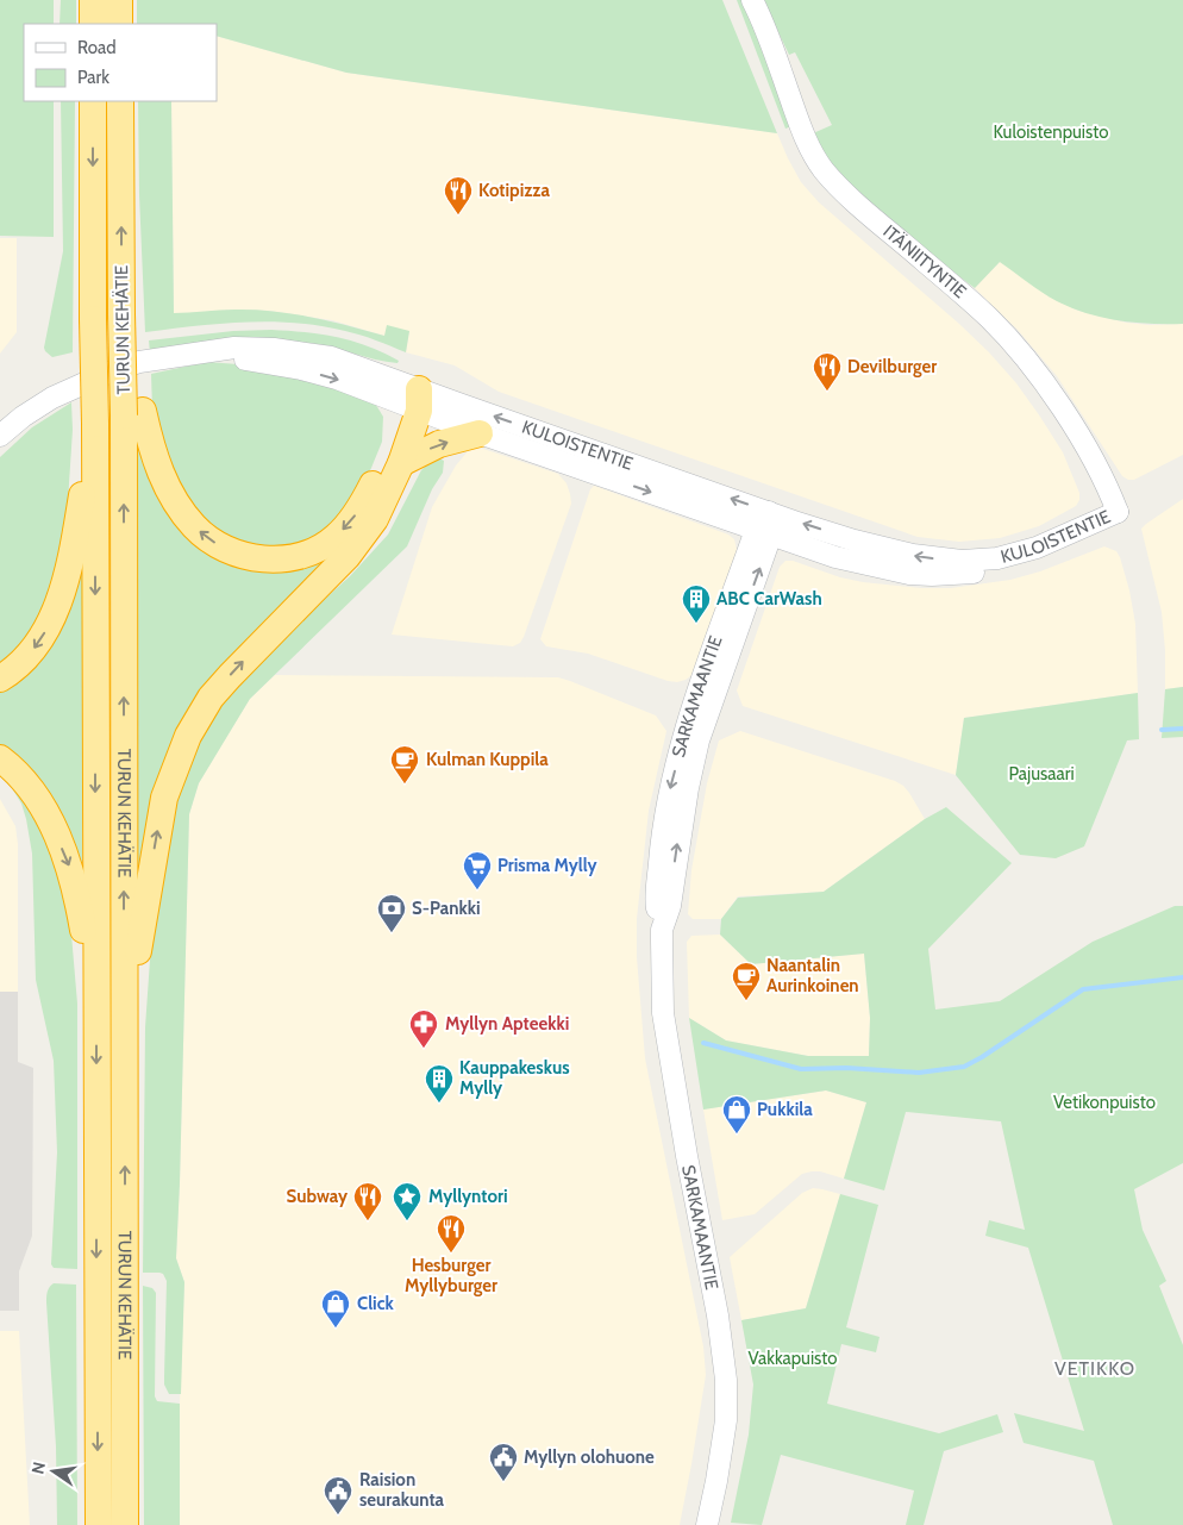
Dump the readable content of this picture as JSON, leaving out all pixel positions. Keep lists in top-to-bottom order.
{
  "streets": {
    "highway": ["TURUN KEHÄTIE"],
    "street": ["ITÄNIITYNTIE", "KULOISTENTIE", "SARKAMAANTIE"]
  },
  "crossings": [
    ["ITÄNIITYNTIE", "KULOISTENTIE"],
    ["KULOISTENTIE", "SARKAMAANTIE"]
  ],
  "districts": ["VETIKKO"],
  "parks": [
    "Kuloistenpuisto",
    "Pajusaari",
    "Vetikonpuisto",
    "Vakkapuisto"
  ],
  "places": {
    "restaurant": [
      "Kotipizza",
      "Devilburger",
      "Subway",
      "Hesburger Myllyburger"
    ],
    "building": ["ABC CarWash", "Kauppakeskus Mylly"],
    "cafe": ["Kulman Kuppila", "Naantalin Aurinkoinen"],
    "supermarket": ["Prisma Mylly"],
    "bank": ["S-Pankki"],
    "pharmacy": ["Myllyn Apteekki"],
    "shop": ["Pukkila", "Click"],
    "place": ["Myllyntori"],
    "public building": ["Myllyn olohuone", "Raision seurakunta"]
  },
  "legend": ["Road", "Park"],
  "north": "left"
}
